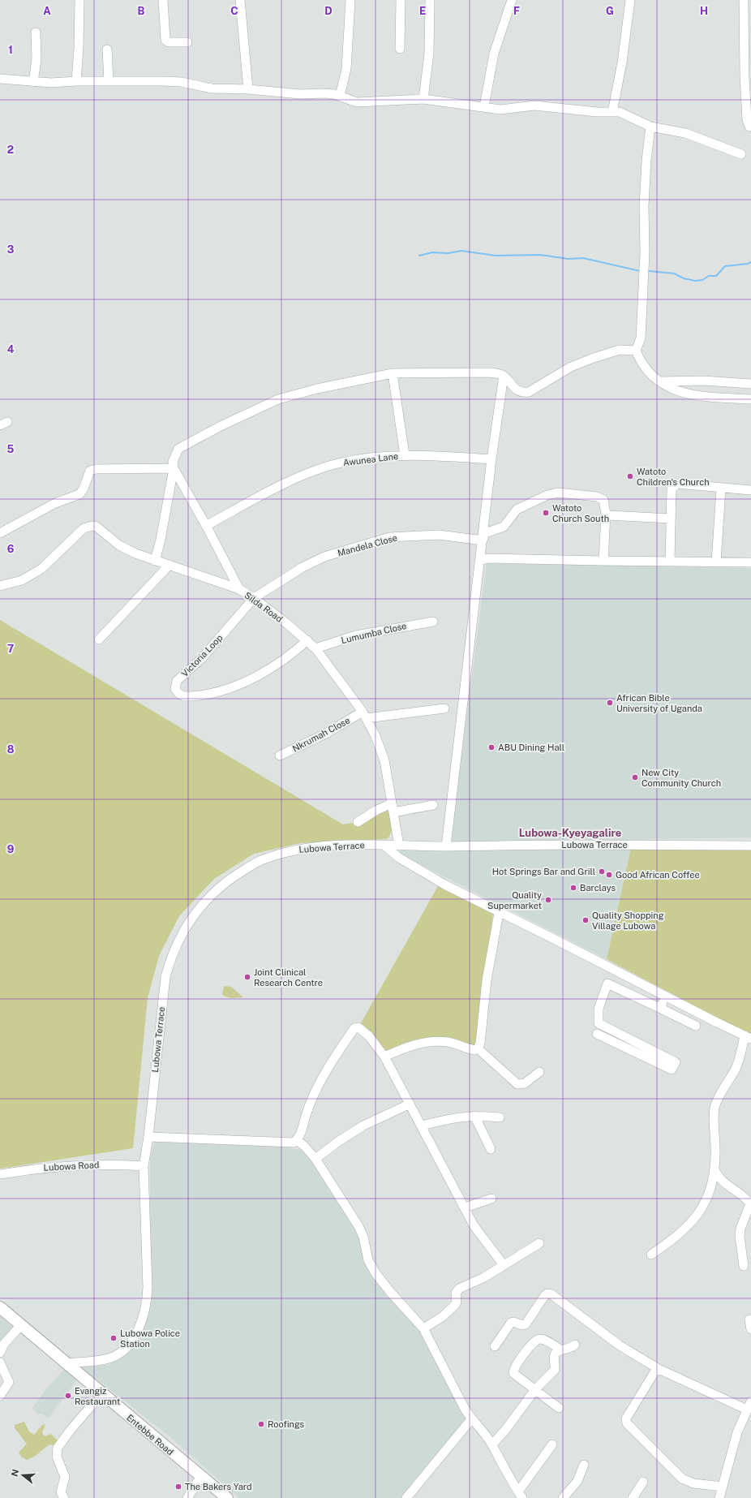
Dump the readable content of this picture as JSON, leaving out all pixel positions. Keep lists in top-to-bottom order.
{
  "streets": {
    "main road": ["Entebbe Road"],
    "street": [
      "Awunea Lane",
      "Mandela Close",
      "Silda Road",
      "Lumumba Close",
      "Victoria Loop",
      "Nkrumah Close",
      "Lubowa Terrace",
      "Lubowa Road"
    ]
  },
  "crossings": [
    ["Mandela Close", "Silda Road"],
    ["Mandela Close", "Victoria Loop"],
    ["Silda Road", "Lumumba Close"],
    ["Silda Road", "Victoria Loop"],
    ["Silda Road", "Nkrumah Close"],
    ["Silda Road", "Lubowa Terrace"],
    ["Lubowa Terrace", "Lubowa Road"],
    ["Lubowa Terrace", "Entebbe Road"]
  ],
  "districts": ["Lubowa-Kyeyagalire"],
  "places": [
    "Watoto Children's Church",
    "Watoto Church South",
    "African Bible University of Uganda",
    "ABU Dining Hall",
    "New City Community Church",
    "Hot Springs Bar and Grill",
    "Good African Coffee",
    "Barclays",
    "Quality Supermarket",
    "Quality Shopping Village Lubowa",
    "Joint Clinical Research Centre",
    "Lubowa Police Station",
    "Evangiz Restaurant",
    "Roofings",
    "The Bakers Yard"
  ],
  "north": "left",
  "grid": {
    "columns": [
      "A",
      "B",
      "C",
      "D",
      "E",
      "F",
      "G",
      "H"
    ],
    "rows": [
      "1",
      "2",
      "3",
      "4",
      "5",
      "6",
      "7",
      "8",
      "9"
    ]
  }
}
